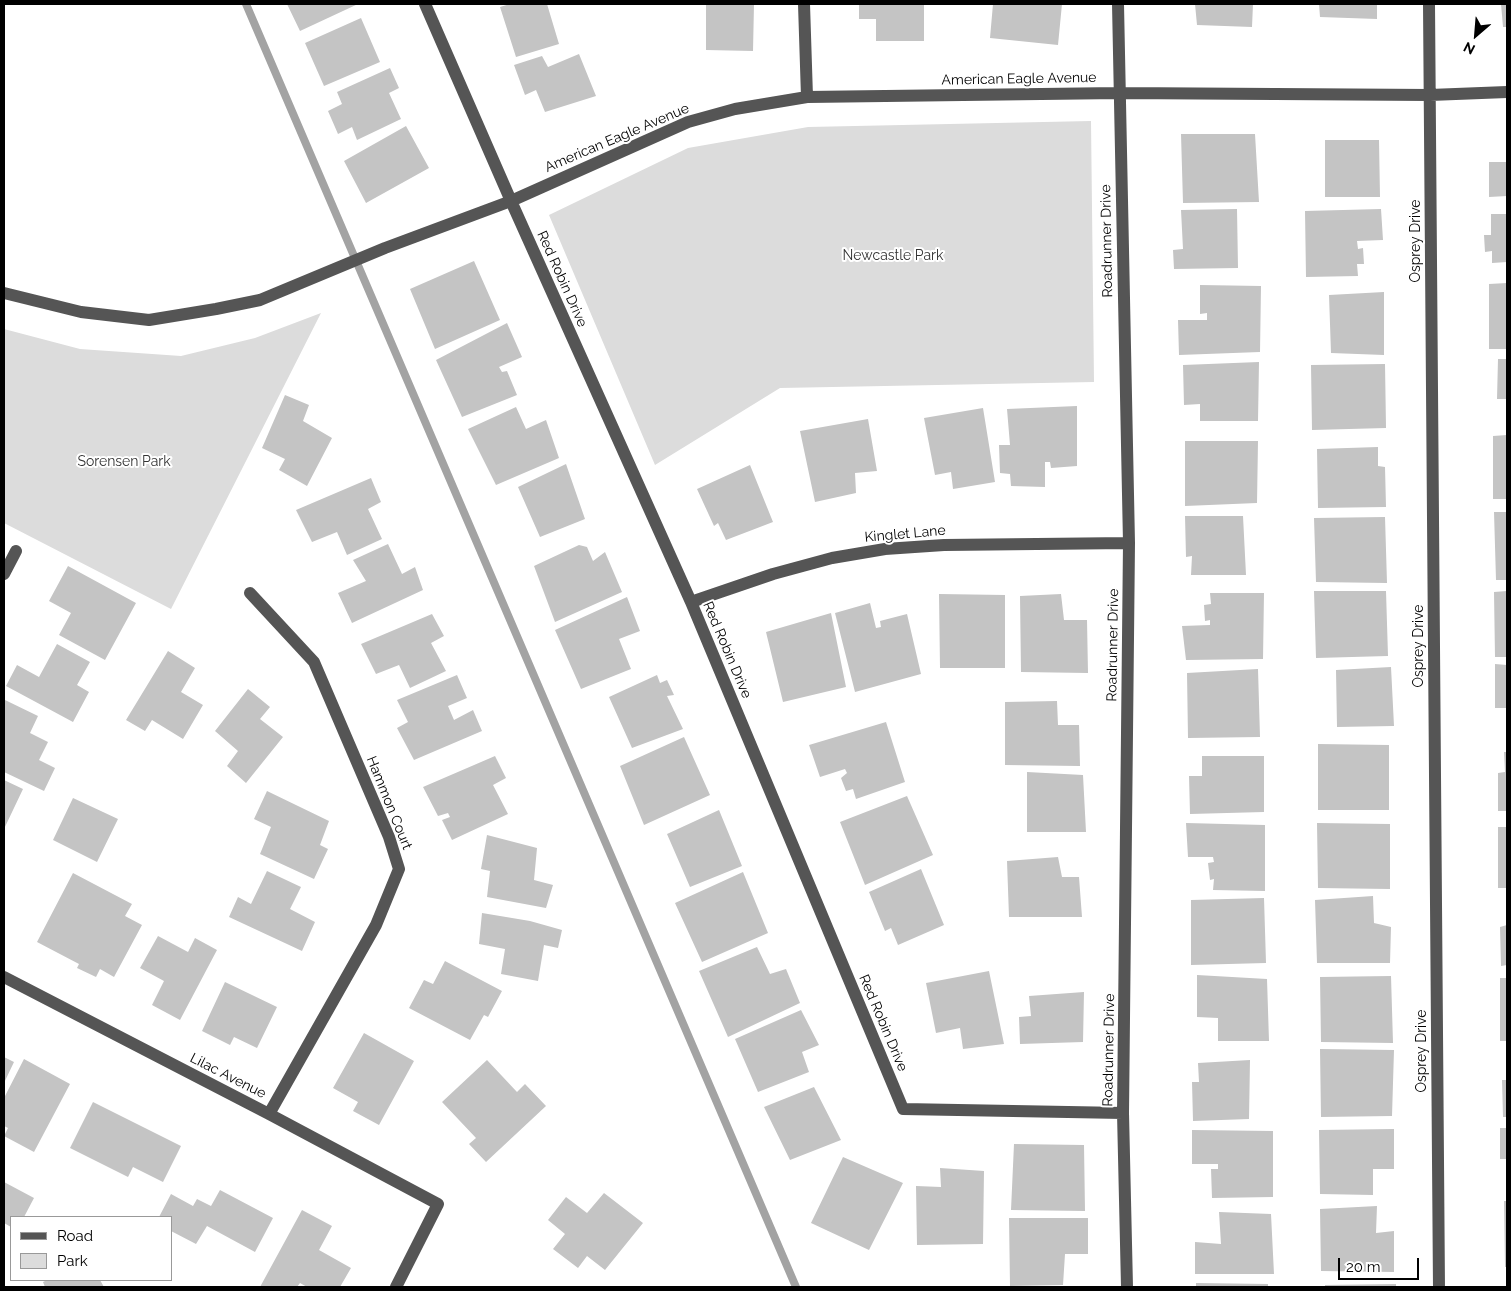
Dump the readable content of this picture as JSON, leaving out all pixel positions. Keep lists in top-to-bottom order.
{
  "streets": {
    "street": [
      "American Eagle Avenue",
      "Roadrunner Drive",
      "Osprey Drive",
      "Red Robin Drive",
      "Kinglet Lane",
      "Hammon Court",
      "Lilac Avenue"
    ]
  },
  "crossings": [
    ["American Eagle Avenue", "Roadrunner Drive"],
    ["American Eagle Avenue", "Osprey Drive"],
    ["American Eagle Avenue", "Red Robin Drive"],
    ["Roadrunner Drive", "Red Robin Drive"],
    ["Roadrunner Drive", "Kinglet Lane"],
    ["Red Robin Drive", "Kinglet Lane"],
    ["Hammon Court", "Lilac Avenue"]
  ],
  "parks": ["Newcastle Park", "Sorensen Park"],
  "legend": ["Road", "Park"],
  "scale_bar": "20 m",
  "north": "bottom left"
}
